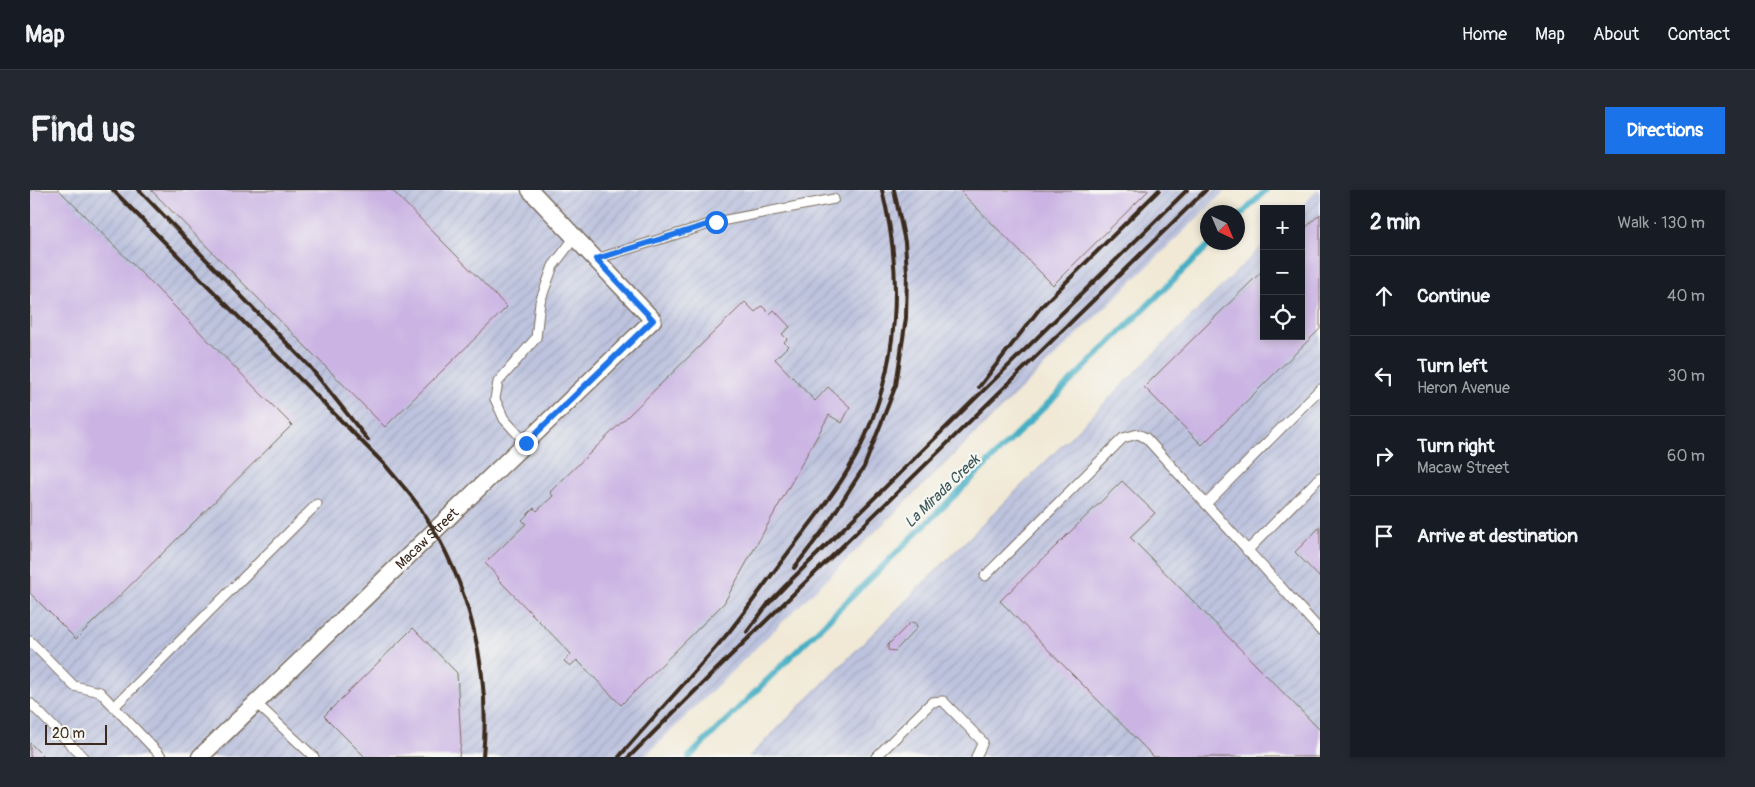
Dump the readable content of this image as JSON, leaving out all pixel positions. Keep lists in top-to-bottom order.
{
  "streets": {
    "street": ["Macaw Street"]
  },
  "water": ["La Mirada Creek"],
  "scale_bar": "20 m",
  "north": "bottom right",
  "page": {
    "header": "Map",
    "nav": [
      "Home",
      "Map",
      "About",
      "Contact"
    ],
    "buttons": "Directions",
    "title": "Find us",
    "heading": ["2 min", "Walk · 130 m"],
    "map_buttons": ["+", "−"],
    "list": [
      ["Continue", "40 m"],
      ["Turn left", "Heron Avenue", "30 m"],
      ["Turn right", "Macaw Street", "60 m"],
      "Arrive at destination"
    ],
    "scale": "20 m"
  }
}
